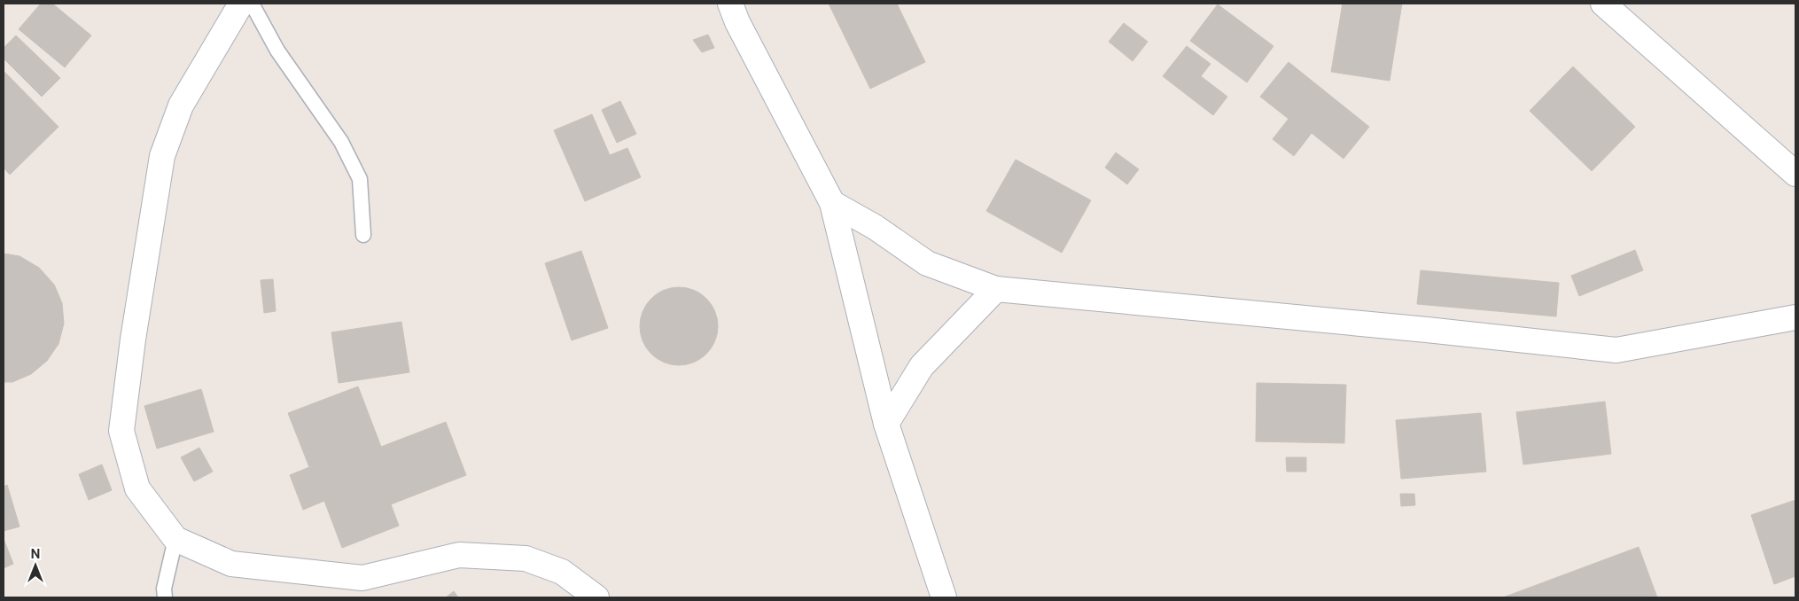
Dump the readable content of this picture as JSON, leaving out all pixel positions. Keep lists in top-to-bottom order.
{
  "north": "top"
}
